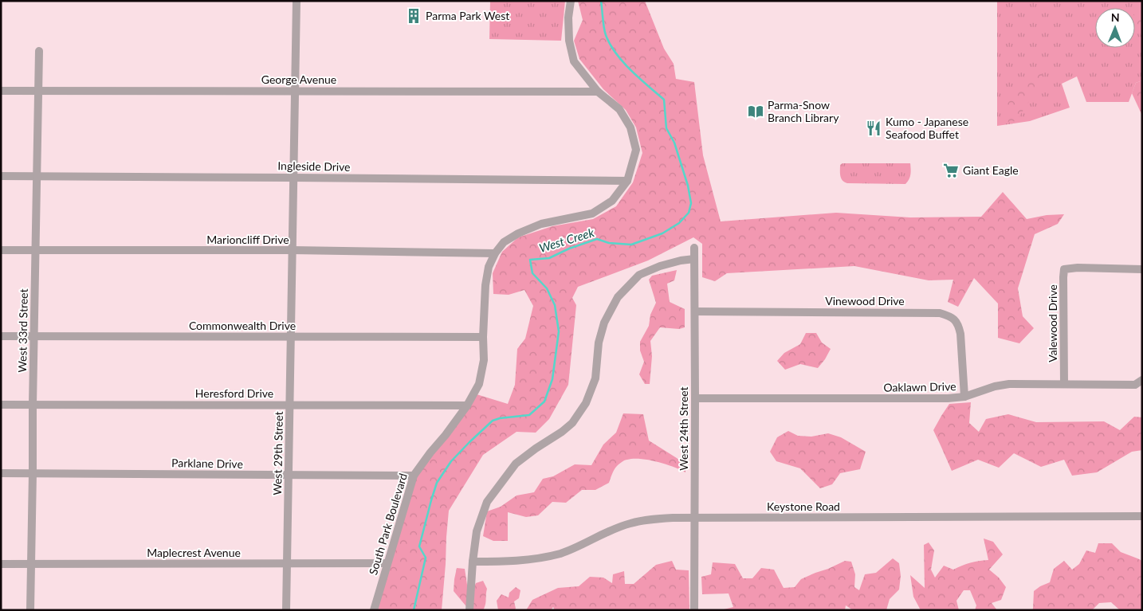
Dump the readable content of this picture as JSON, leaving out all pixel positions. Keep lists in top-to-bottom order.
{
  "streets": {
    "street": [
      "George Avenue",
      "Ingleside Drive",
      "Marioncliff Drive",
      "Vinewood Drive",
      "Valewood Drive",
      "Commonwealth Drive",
      "West 33rd Street",
      "Oaklawn Drive",
      "Heresford Drive",
      "West 24th Street",
      "West 29th Street",
      "Parklane Drive",
      "Keystone Road",
      "South Park Boulevard",
      "Maplecrest Avenue"
    ]
  },
  "crossings": [
    ["George Avenue", "West 33rd Street"],
    ["George Avenue", "West 29th Street"],
    ["George Avenue", "South Park Boulevard"],
    ["Ingleside Drive", "West 33rd Street"],
    ["Ingleside Drive", "West 29th Street"],
    ["Ingleside Drive", "South Park Boulevard"],
    ["Marioncliff Drive", "West 33rd Street"],
    ["Marioncliff Drive", "West 29th Street"],
    ["Marioncliff Drive", "South Park Boulevard"],
    ["Vinewood Drive", "Oaklawn Drive"],
    ["Vinewood Drive", "West 24th Street"],
    ["Valewood Drive", "Oaklawn Drive"],
    ["Commonwealth Drive", "West 33rd Street"],
    ["Commonwealth Drive", "West 29th Street"],
    ["Commonwealth Drive", "South Park Boulevard"],
    ["West 33rd Street", "Heresford Drive"],
    ["West 33rd Street", "Parklane Drive"],
    ["West 33rd Street", "Maplecrest Avenue"],
    ["Oaklawn Drive", "West 24th Street"],
    ["Heresford Drive", "West 29th Street"],
    ["Heresford Drive", "South Park Boulevard"],
    ["West 24th Street", "Keystone Road"],
    ["West 29th Street", "Parklane Drive"],
    ["West 29th Street", "Maplecrest Avenue"],
    ["Parklane Drive", "South Park Boulevard"],
    ["South Park Boulevard", "Maplecrest Avenue"]
  ],
  "water": ["West Creek"],
  "places": {
    "building": ["Parma Park West"],
    "library": ["Parma-Snow Branch Library"],
    "restaurant": ["Kumo - Japanese Seafood Buffet"],
    "supermarket": ["Giant Eagle"]
  },
  "north": "top"
}
